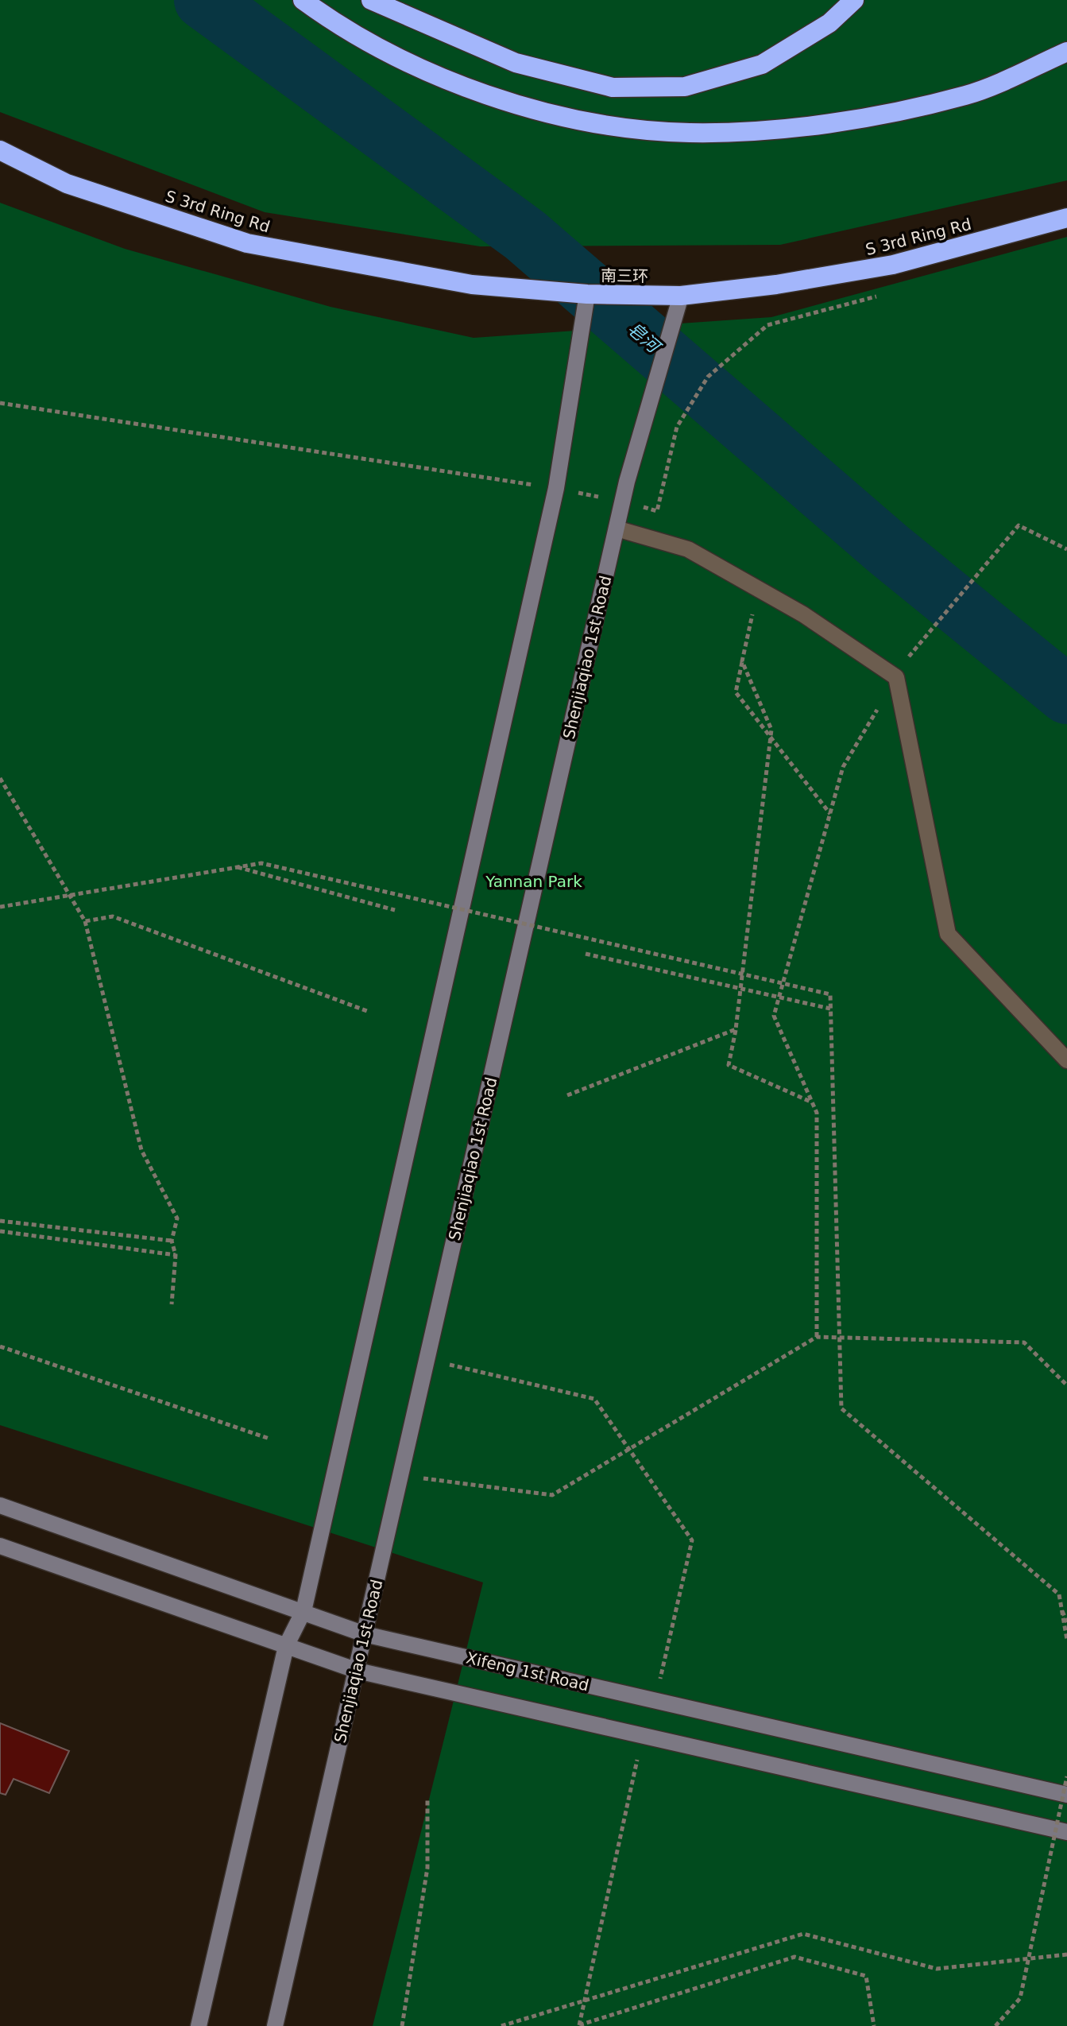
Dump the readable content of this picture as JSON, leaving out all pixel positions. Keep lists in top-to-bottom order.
{
  "streets": {
    "highway": ["S 3rd Ring Rd", "南三环"],
    "main road": ["Shenjiaqiao 1st Road", "Xifeng 1st Road"]
  },
  "crossings": [
    ["S 3rd Ring Rd", "南三环"],
    ["南三环", "Shenjiaqiao 1st Road"],
    ["Shenjiaqiao 1st Road", "Xifeng 1st Road"]
  ],
  "water": ["皂河"],
  "parks": ["Yannan Park"]
}
